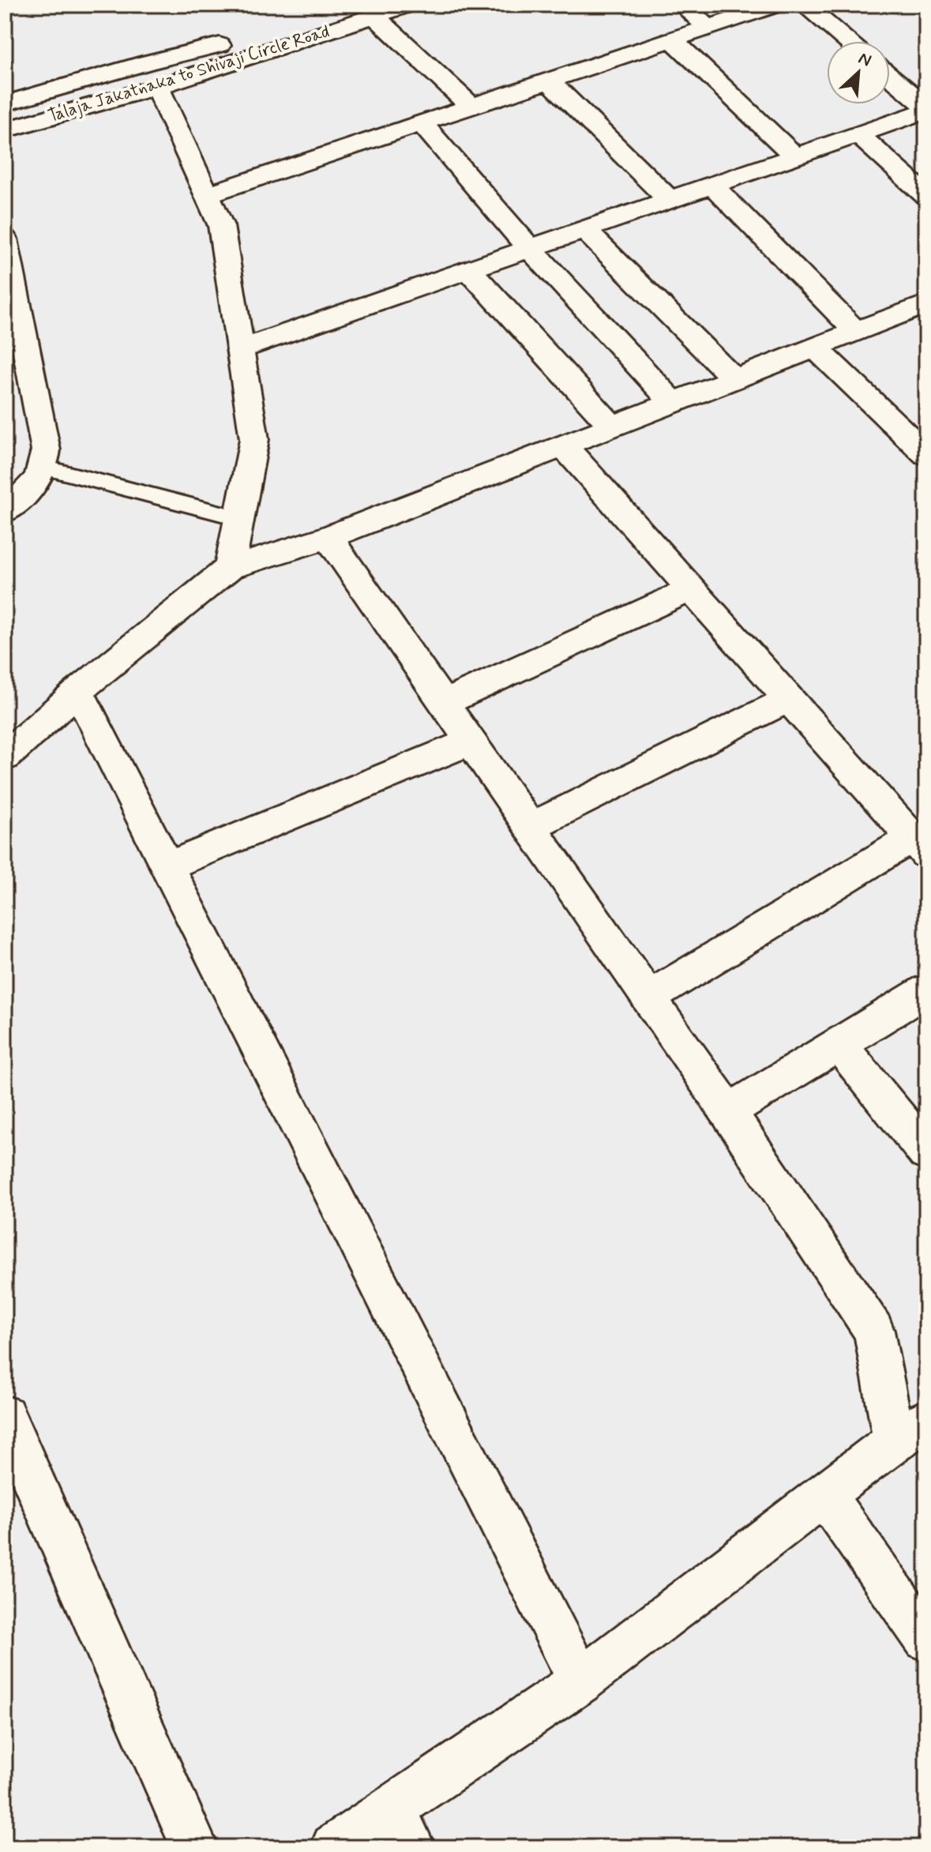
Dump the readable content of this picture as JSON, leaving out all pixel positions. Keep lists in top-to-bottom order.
{
  "streets": {
    "main road": ["Talaja Jakatnaka to Shivaji Circle Road"]
  },
  "north": "top right"
}
